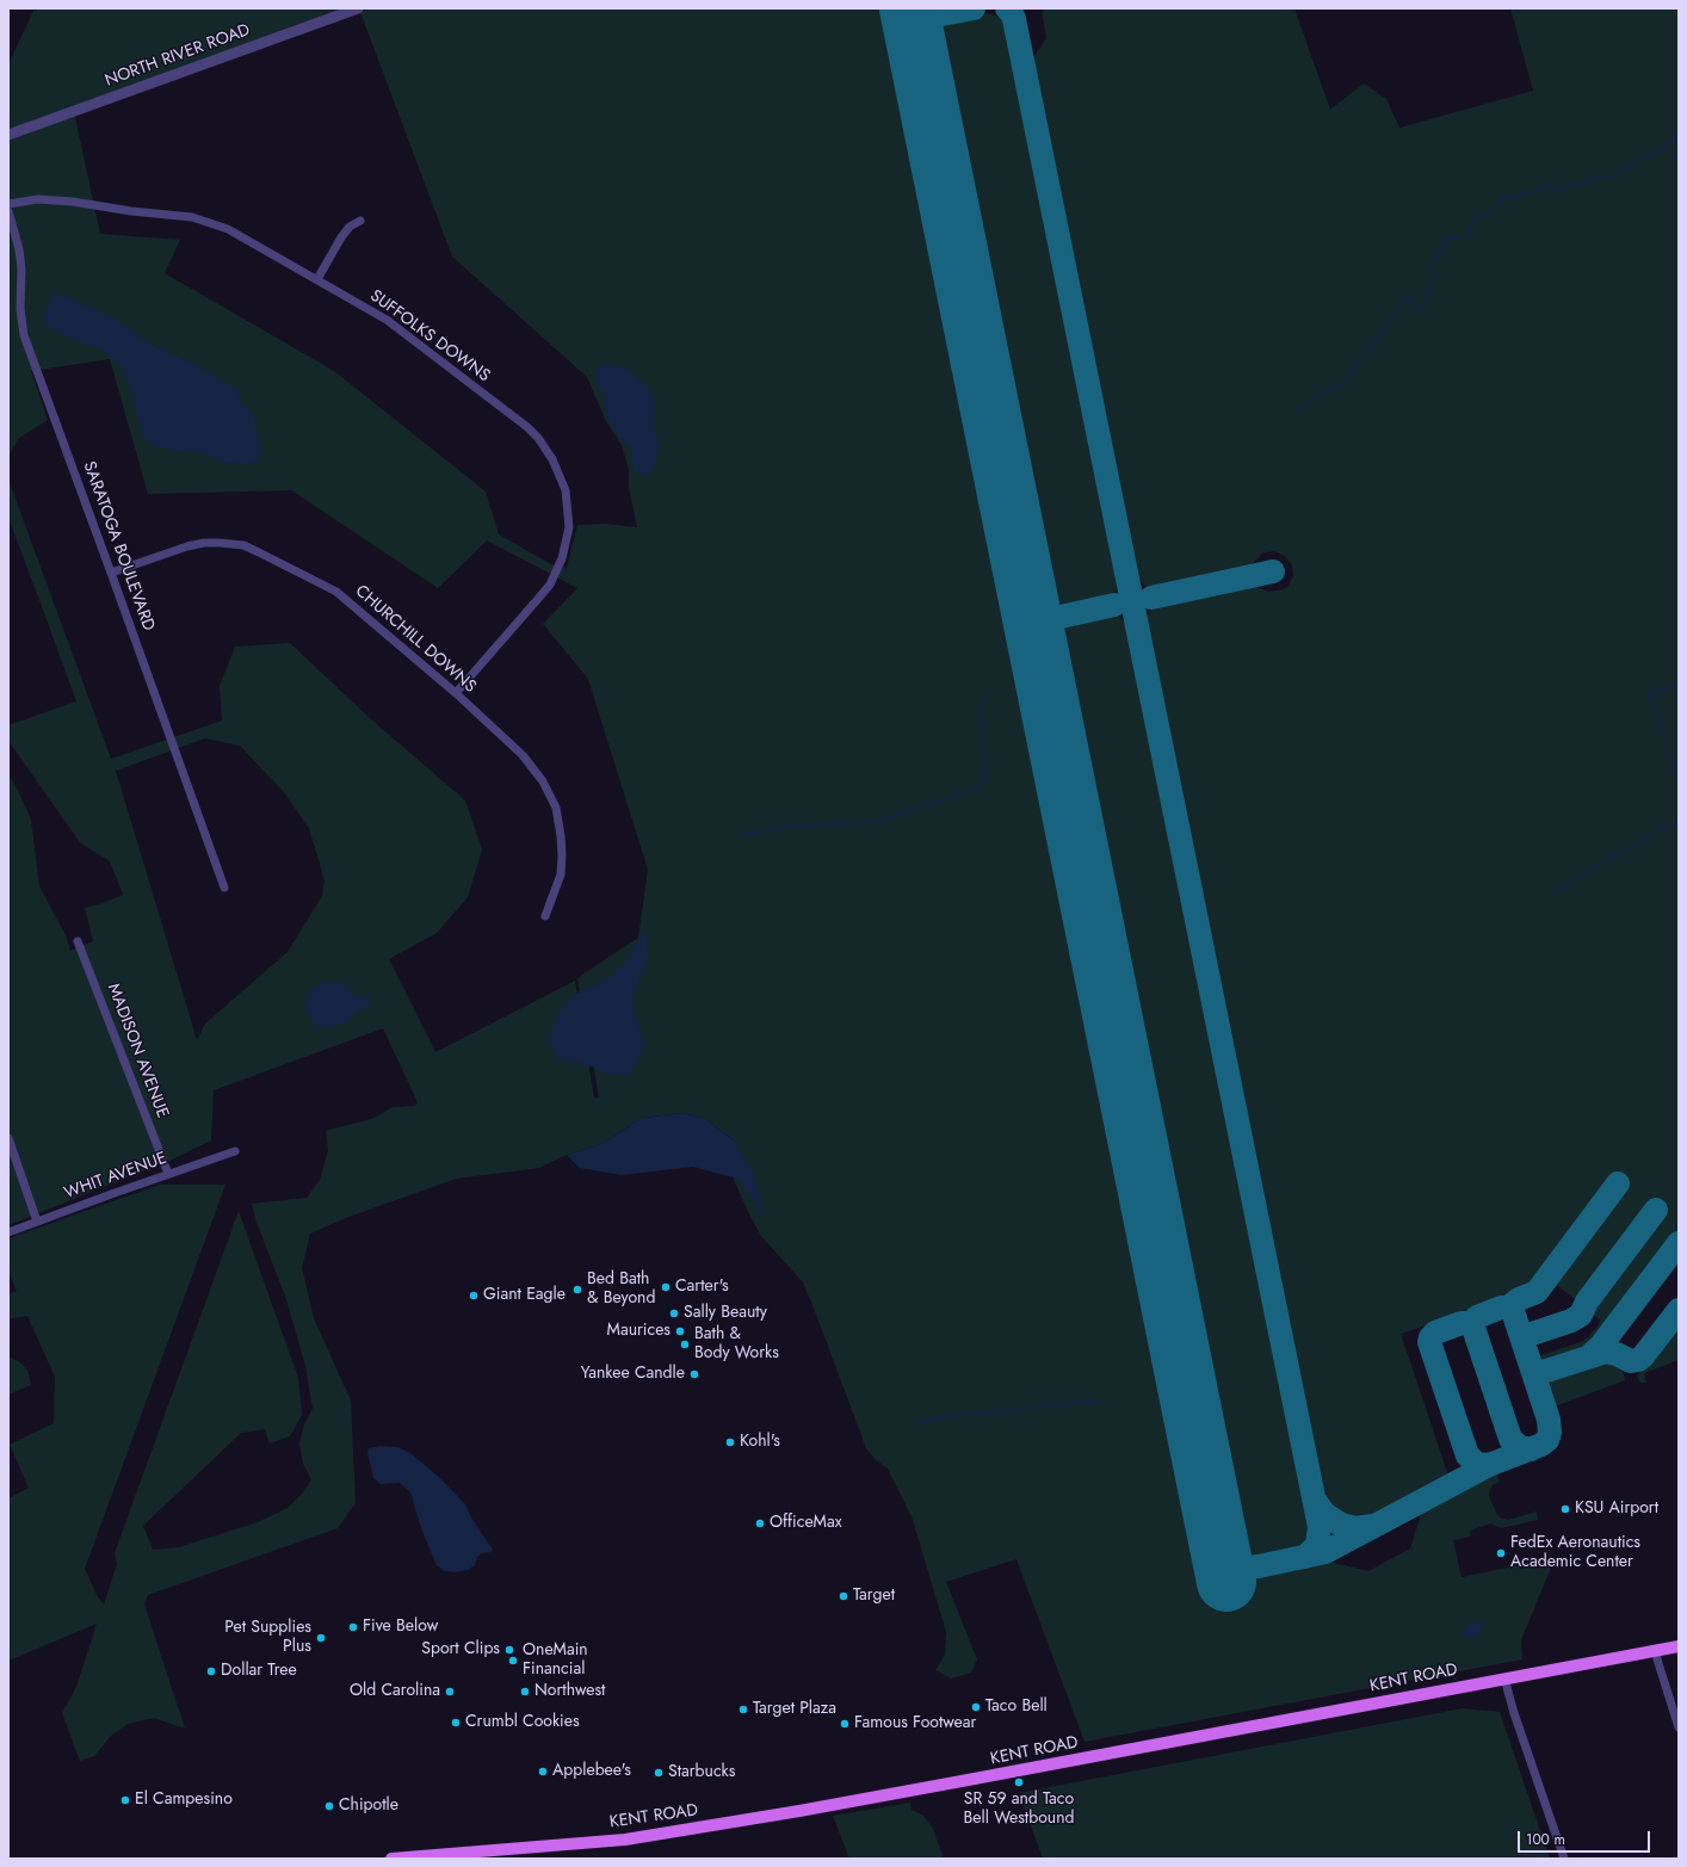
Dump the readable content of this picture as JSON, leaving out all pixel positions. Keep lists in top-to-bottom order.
{
  "streets": {
    "main road": ["KENT ROAD"],
    "street": [
      "NORTH RIVER ROAD",
      "SUFFOLKS DOWNS",
      "SARATOGA BOULEVARD",
      "CHURCHILL DOWNS",
      "MADISON AVENUE",
      "WHIT AVENUE"
    ]
  },
  "crossings": [
    ["SUFFOLKS DOWNS", "CHURCHILL DOWNS"],
    ["SARATOGA BOULEVARD", "CHURCHILL DOWNS"],
    ["MADISON AVENUE", "WHIT AVENUE"]
  ],
  "places": [
    "Carter's",
    "Bed Bath & Beyond",
    "Giant Eagle",
    "Sally Beauty",
    "Maurices",
    "Bath & Body Works",
    "Yankee Candle",
    "Kohl's",
    "KSU Airport",
    "OfficeMax",
    "FedEx Aeronautics Academic Center",
    "Target",
    "Five Below",
    "Pet Supplies Plus",
    "Sport Clips",
    "OneMain Financial",
    "Dollar Tree",
    "Old Carolina",
    "Northwest",
    "Taco Bell",
    "Target Plaza",
    "Crumbl Cookies",
    "Famous Footwear",
    "Applebee's",
    "Starbucks",
    "SR 59 and Taco Bell Westbound",
    "El Campesino",
    "Chipotle"
  ],
  "scale_bar": "100 m"
}
